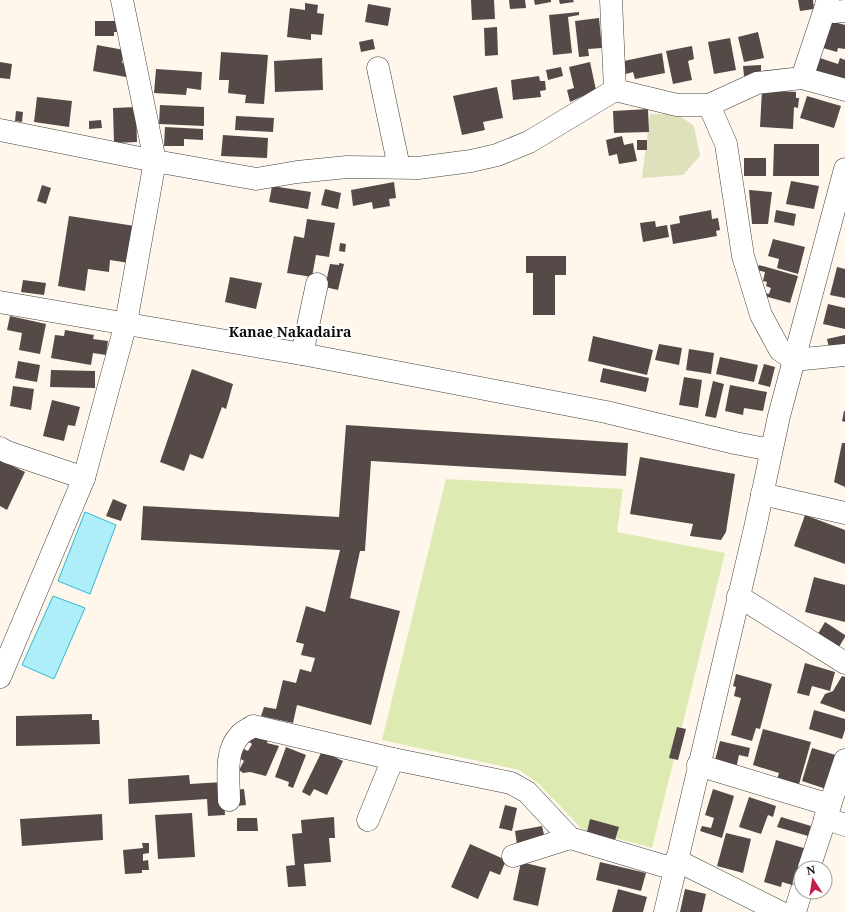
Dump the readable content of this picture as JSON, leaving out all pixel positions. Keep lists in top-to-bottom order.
{
  "districts": ["Kanae Nakadaira"],
  "north": "top"
}
